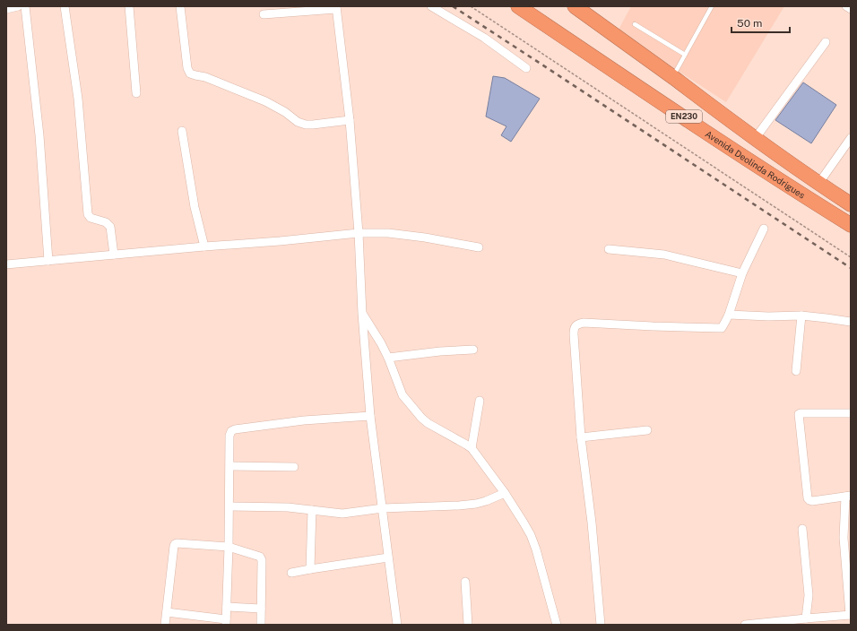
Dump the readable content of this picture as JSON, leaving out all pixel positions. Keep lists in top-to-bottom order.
{
  "streets": {
    "highway": ["EN230", "Avenida Deolinda Rodrigues"]
  },
  "scale_bar": "50 m"
}
